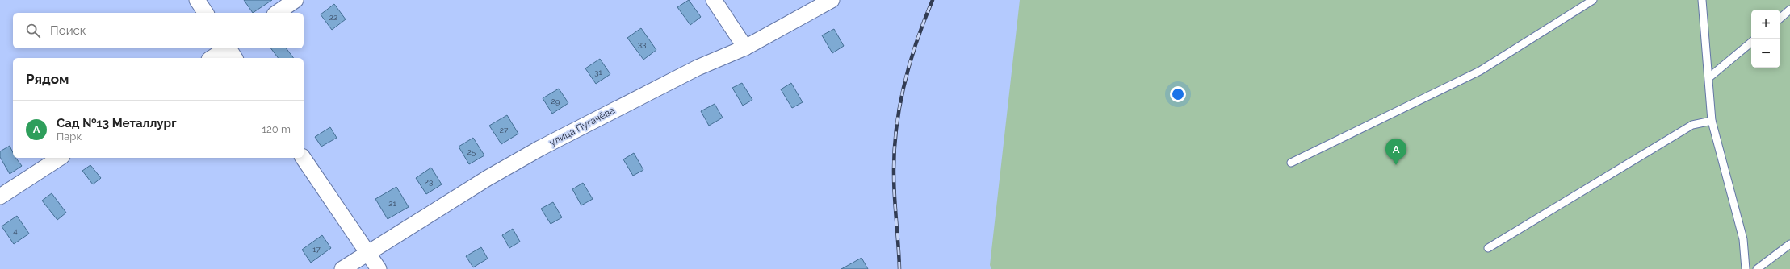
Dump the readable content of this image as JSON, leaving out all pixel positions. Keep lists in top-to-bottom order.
{
  "streets": {
    "street": ["улица Пугачёва"]
  },
  "house_numbers": [
    "22",
    "33",
    "31",
    "29",
    "27",
    "25",
    "23",
    "21",
    "4",
    "17"
  ],
  "page": {
    "map_buttons": ["+", "−"],
    "search": "Поиск",
    "heading": "Рядом",
    "list": [
      {
        "mark": "A",
        "name": "Сад №13 Металлург",
        "note": "Парк",
        "value": "120 m"
      }
    ],
    "pins": "A"
  }
}
